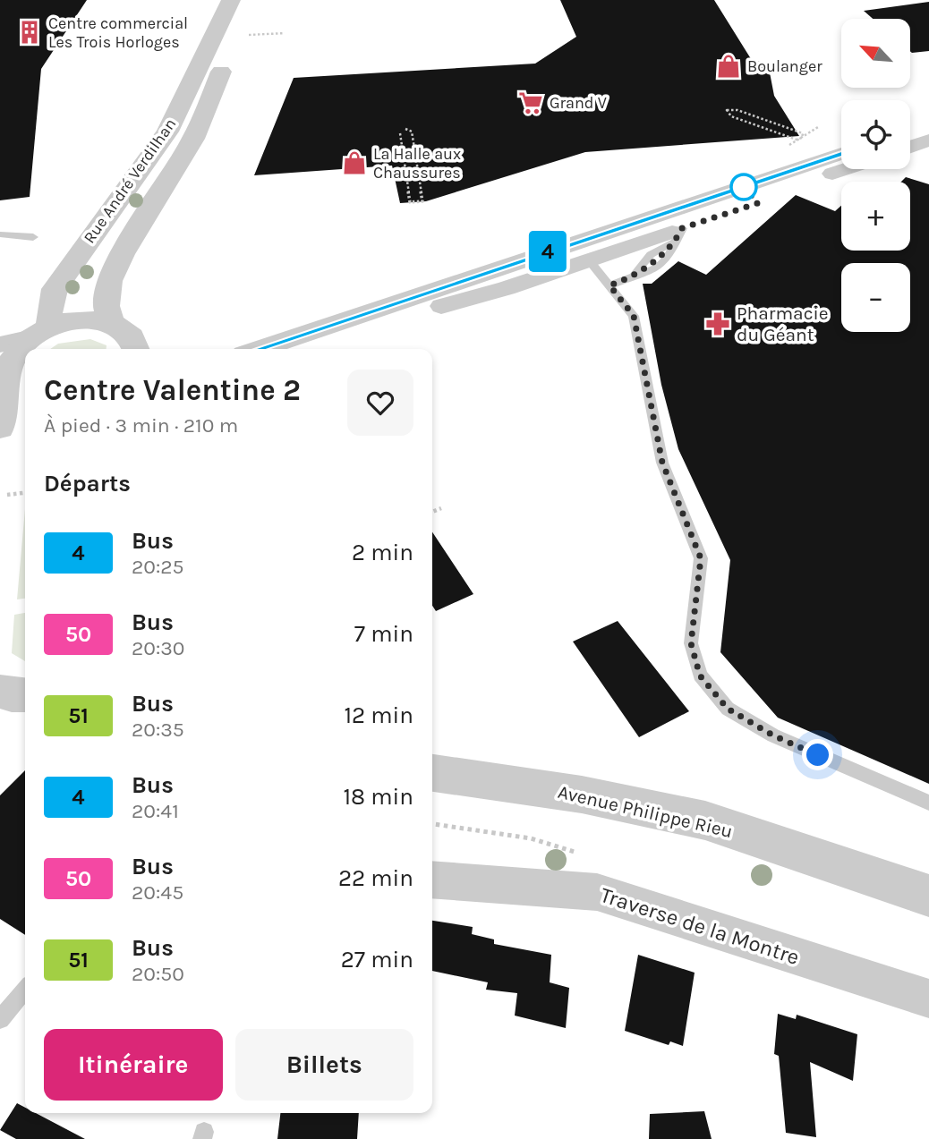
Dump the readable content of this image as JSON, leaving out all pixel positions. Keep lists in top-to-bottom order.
{
  "streets": {
    "street": ["Rue André Verdilhan", "Avenue Philippe Rieu", "Traverse de la Montre"]
  },
  "places": {
    "building": ["Centre commercial Les Trois Horloges"],
    "shop": ["Boulanger", "La Halle aux Chaussures"],
    "supermarket": ["Grand V"],
    "pharmacy": ["Pharmacie du Géant"]
  },
  "lines": ["bus line 4"],
  "north": "top left",
  "page": {
    "on_map": "4",
    "map_buttons": ["+", "−"],
    "heading": [
      ["Centre Valentine 2", "À pied · 3 min · 210 m"],
      "Départs"
    ],
    "list": [
      {
        "mark": "4",
        "name": "Bus",
        "note": "20:25",
        "value": "2 min"
      },
      {
        "mark": "50",
        "name": "Bus",
        "note": "20:30",
        "value": "7 min"
      },
      {
        "mark": "51",
        "name": "Bus",
        "note": "20:35",
        "value": "12 min"
      },
      {
        "mark": "4",
        "name": "Bus",
        "note": "20:41",
        "value": "18 min"
      },
      {
        "mark": "50",
        "name": "Bus",
        "note": "20:45",
        "value": "22 min"
      },
      {
        "mark": "51",
        "name": "Bus",
        "note": "20:50",
        "value": "27 min"
      }
    ],
    "buttons": ["Itinéraire", "Billets"]
  }
}
